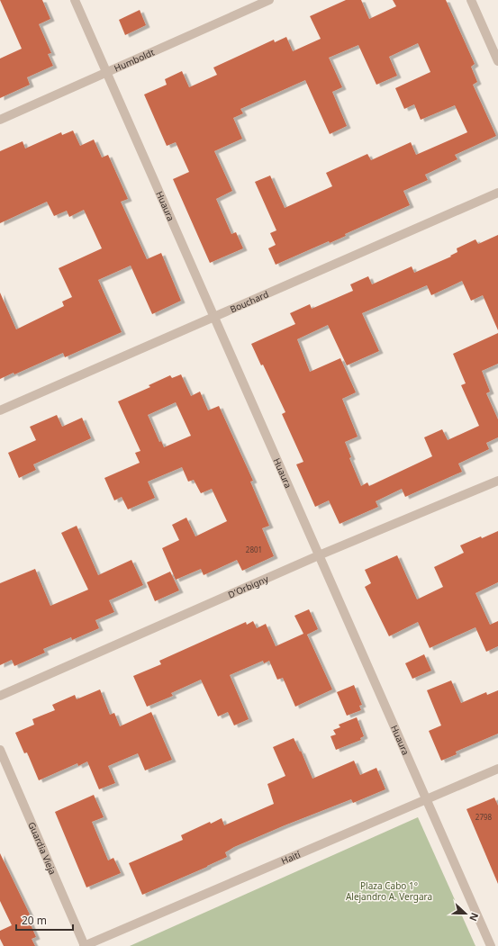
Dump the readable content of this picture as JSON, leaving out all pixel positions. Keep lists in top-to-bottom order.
{
  "streets": {
    "street": [
      "Humboldt",
      "Huaura",
      "Bouchard",
      "D'Orbigny",
      "Guardia Vieja",
      "Haití"
    ]
  },
  "crossings": [
    ["Humboldt", "Huaura"],
    ["Huaura", "Bouchard"],
    ["Huaura", "D'Orbigny"],
    ["Huaura", "Haití"],
    ["Guardia Vieja", "Haití"]
  ],
  "parks": ["Plaza Cabo 1° Alejandro A. Vergara"],
  "house_numbers": ["2801", "2798"],
  "scale_bar": "20 m",
  "north": "right"
}
